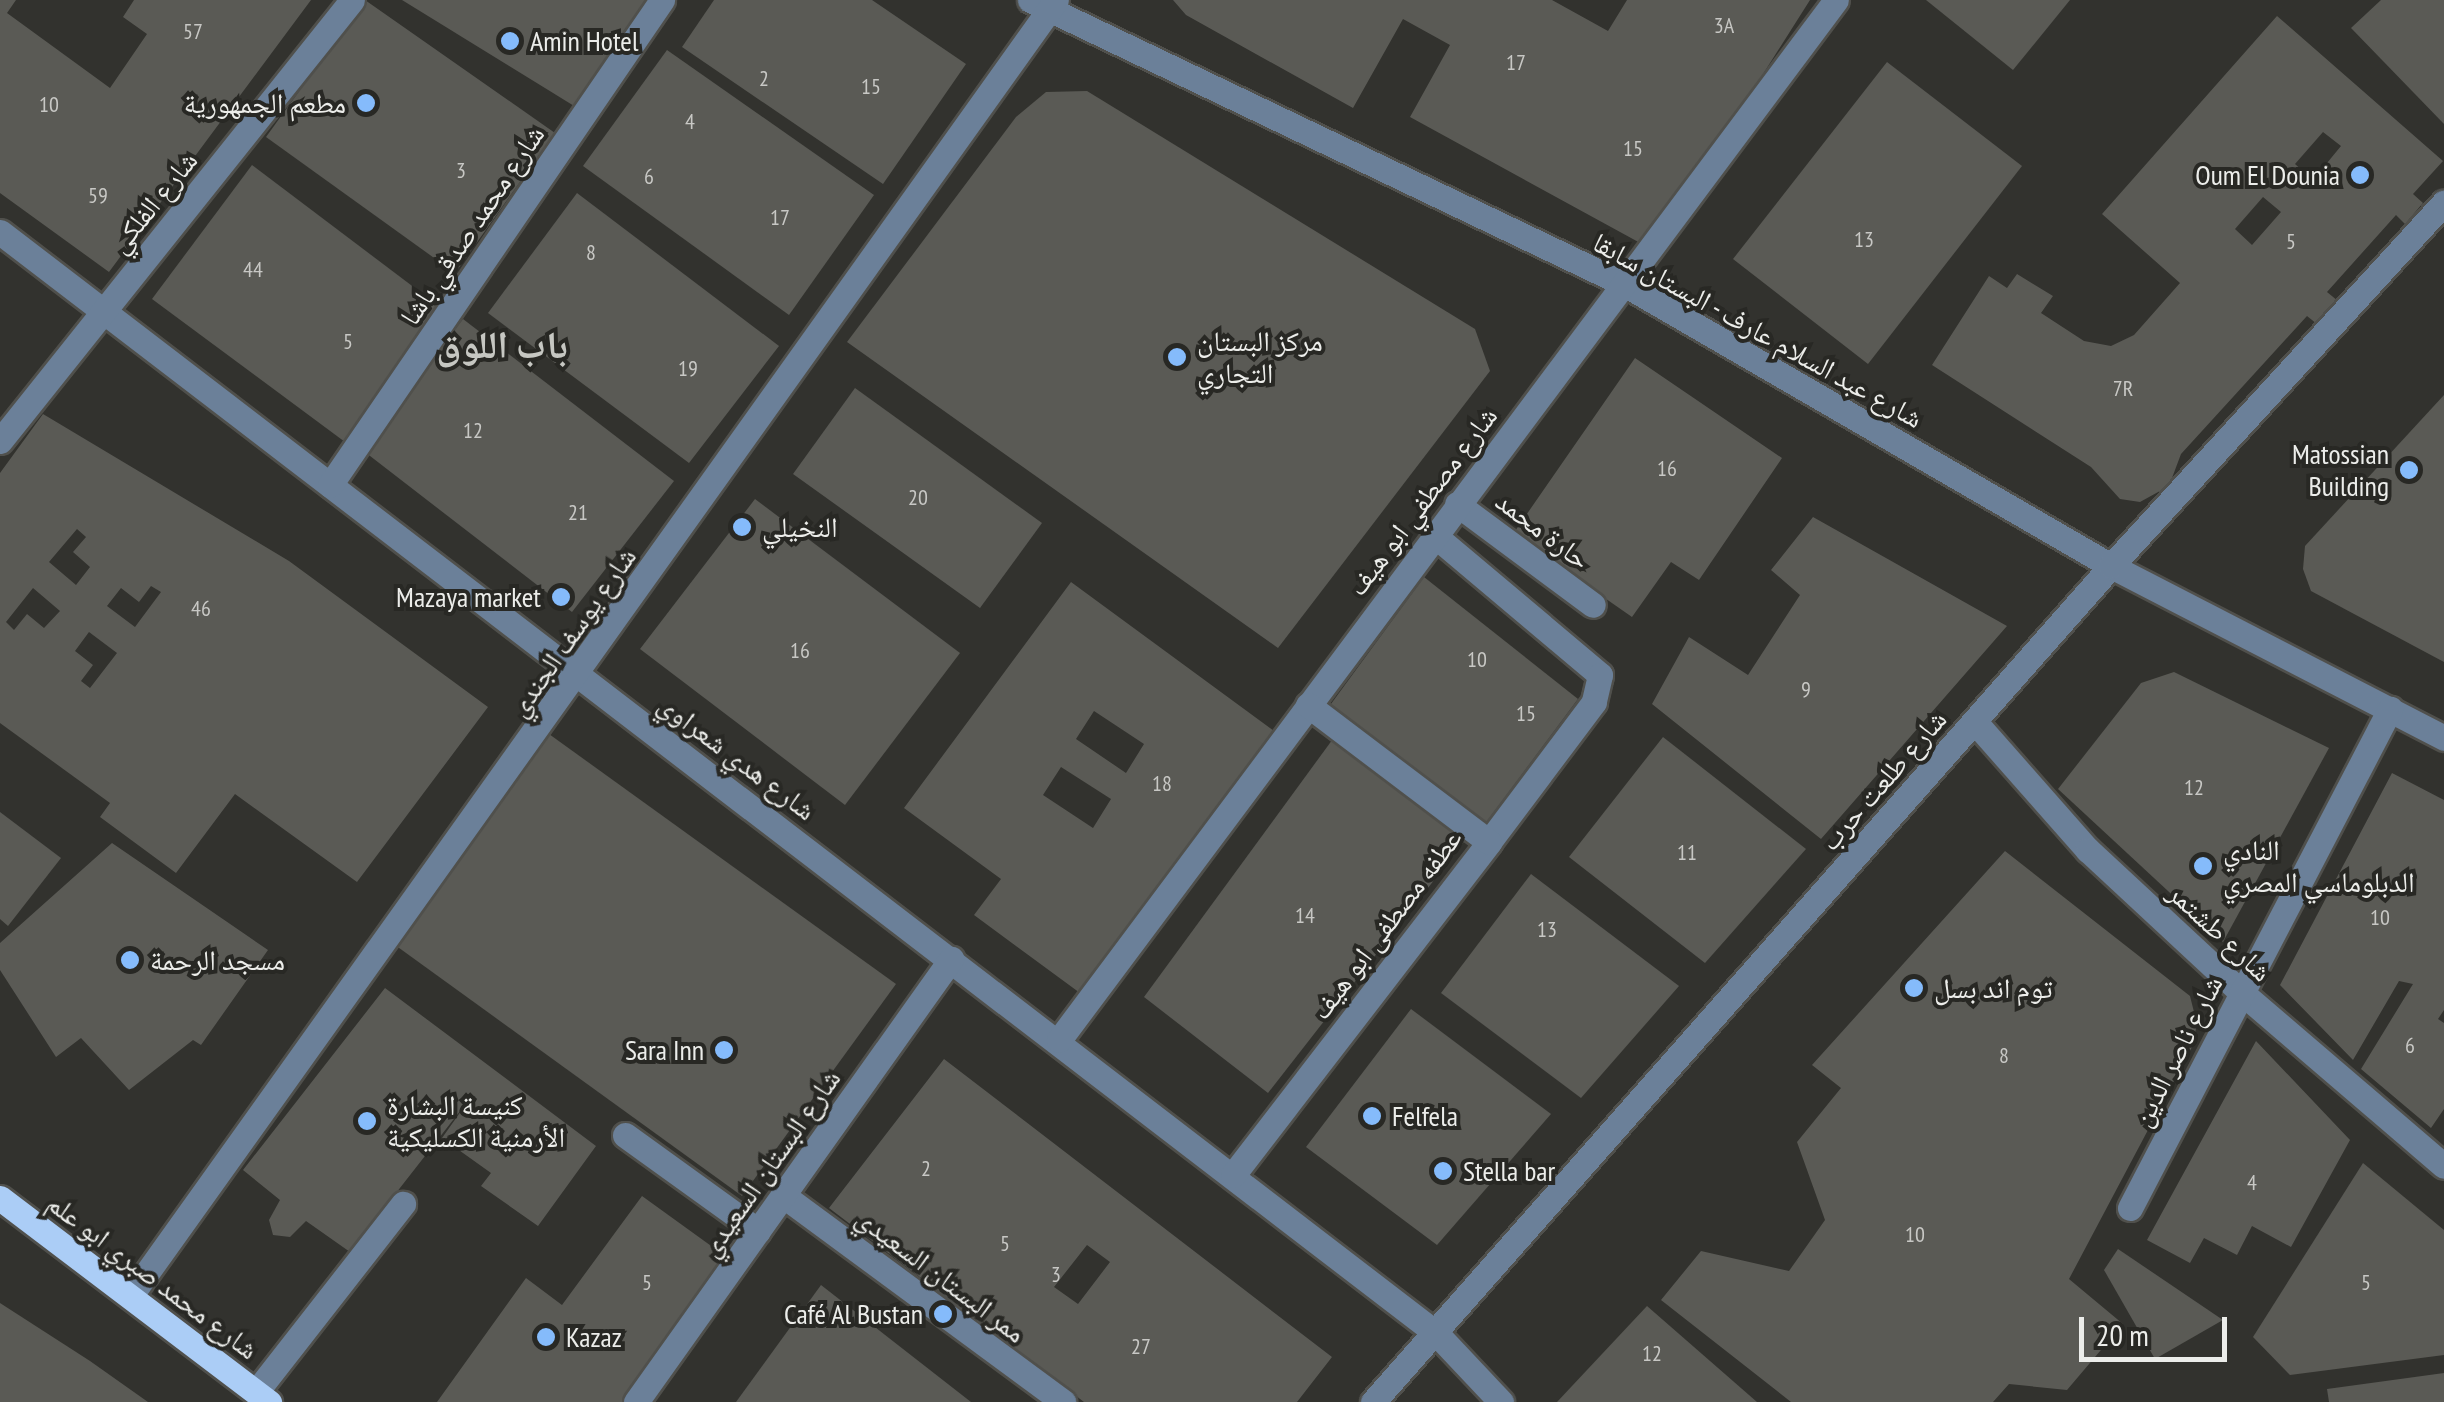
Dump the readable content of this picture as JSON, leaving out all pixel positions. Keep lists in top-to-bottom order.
{
  "streets": {
    "main road": ["شارع محمد صبري ابو علم"],
    "street": [
      "شارع الفلكي",
      "شارع محمد صدقي باشا",
      "شارع عبد السلام عارف - البستان سابقا",
      "شارع مصطفي ابو هيف",
      "حارة محمد",
      "شارع يوسف الجندي",
      "شارع هدي شعراوي",
      "شارع طلعت حرب",
      "عطفه مصطفى ابو هيف",
      "شارع طشتمر",
      "شارع ناصر الدين",
      "شارع البستان السعيدي",
      "ممر البستان السعيدي"
    ]
  },
  "crossings": [
    ["شارع الفلكي", "شارع هدي شعراوي"],
    ["شارع محمد صدقي باشا", "شارع هدي شعراوي"],
    ["شارع عبد السلام عارف - البستان سابقا", "شارع مصطفي ابو هيف"],
    ["شارع عبد السلام عارف - البستان سابقا", "شارع يوسف الجندي"],
    ["شارع عبد السلام عارف - البستان سابقا", "شارع طلعت حرب"],
    ["شارع عبد السلام عارف - البستان سابقا", "شارع ناصر الدين"],
    ["شارع مصطفي ابو هيف", "حارة محمد"],
    ["شارع مصطفي ابو هيف", "شارع هدي شعراوي"],
    ["شارع مصطفي ابو هيف", "عطفه مصطفى ابو هيف"],
    ["شارع يوسف الجندي", "شارع هدي شعراوي"],
    ["شارع يوسف الجندي", "شارع محمد صبري ابو علم"],
    ["شارع هدي شعراوي", "شارع طلعت حرب"],
    ["شارع هدي شعراوي", "عطفه مصطفى ابو هيف"],
    ["شارع هدي شعراوي", "شارع البستان السعيدي"],
    ["شارع طلعت حرب", "شارع طشتمر"],
    ["شارع طشتمر", "شارع ناصر الدين"],
    ["شارع البستان السعيدي", "ممر البستان السعيدي"]
  ],
  "districts": ["باب اللوق"],
  "places": [
    "Amin Hotel",
    "مطعم الجمهورية",
    "Oum El Dounia",
    "مركز البستان التجاري",
    "Matossian Building",
    "النخيلي",
    "Mazaya market",
    "النادي الدبلوماسي المصري",
    "مسجد الرحمة",
    "توم اند بسل",
    "Sara Inn",
    "Felfela",
    "كنيسة البشارة الأرمنية الكسليكية",
    "Stella bar",
    "Café Al Bustan",
    "Kazaz"
  ],
  "house_numbers": [
    "3A",
    "57",
    "17",
    "2",
    "15",
    "10",
    "4",
    "15",
    "3",
    "6",
    "59",
    "17",
    "13",
    "5",
    "8",
    "44",
    "5",
    "19",
    "7R",
    "12",
    "16",
    "20",
    "21",
    "46",
    "16",
    "10",
    "9",
    "15",
    "18",
    "12",
    "11",
    "14",
    "10",
    "13",
    "6",
    "8",
    "2",
    "4",
    "10",
    "5",
    "3",
    "5",
    "5",
    "27",
    "12"
  ],
  "scale_bar": "20 m"
}
